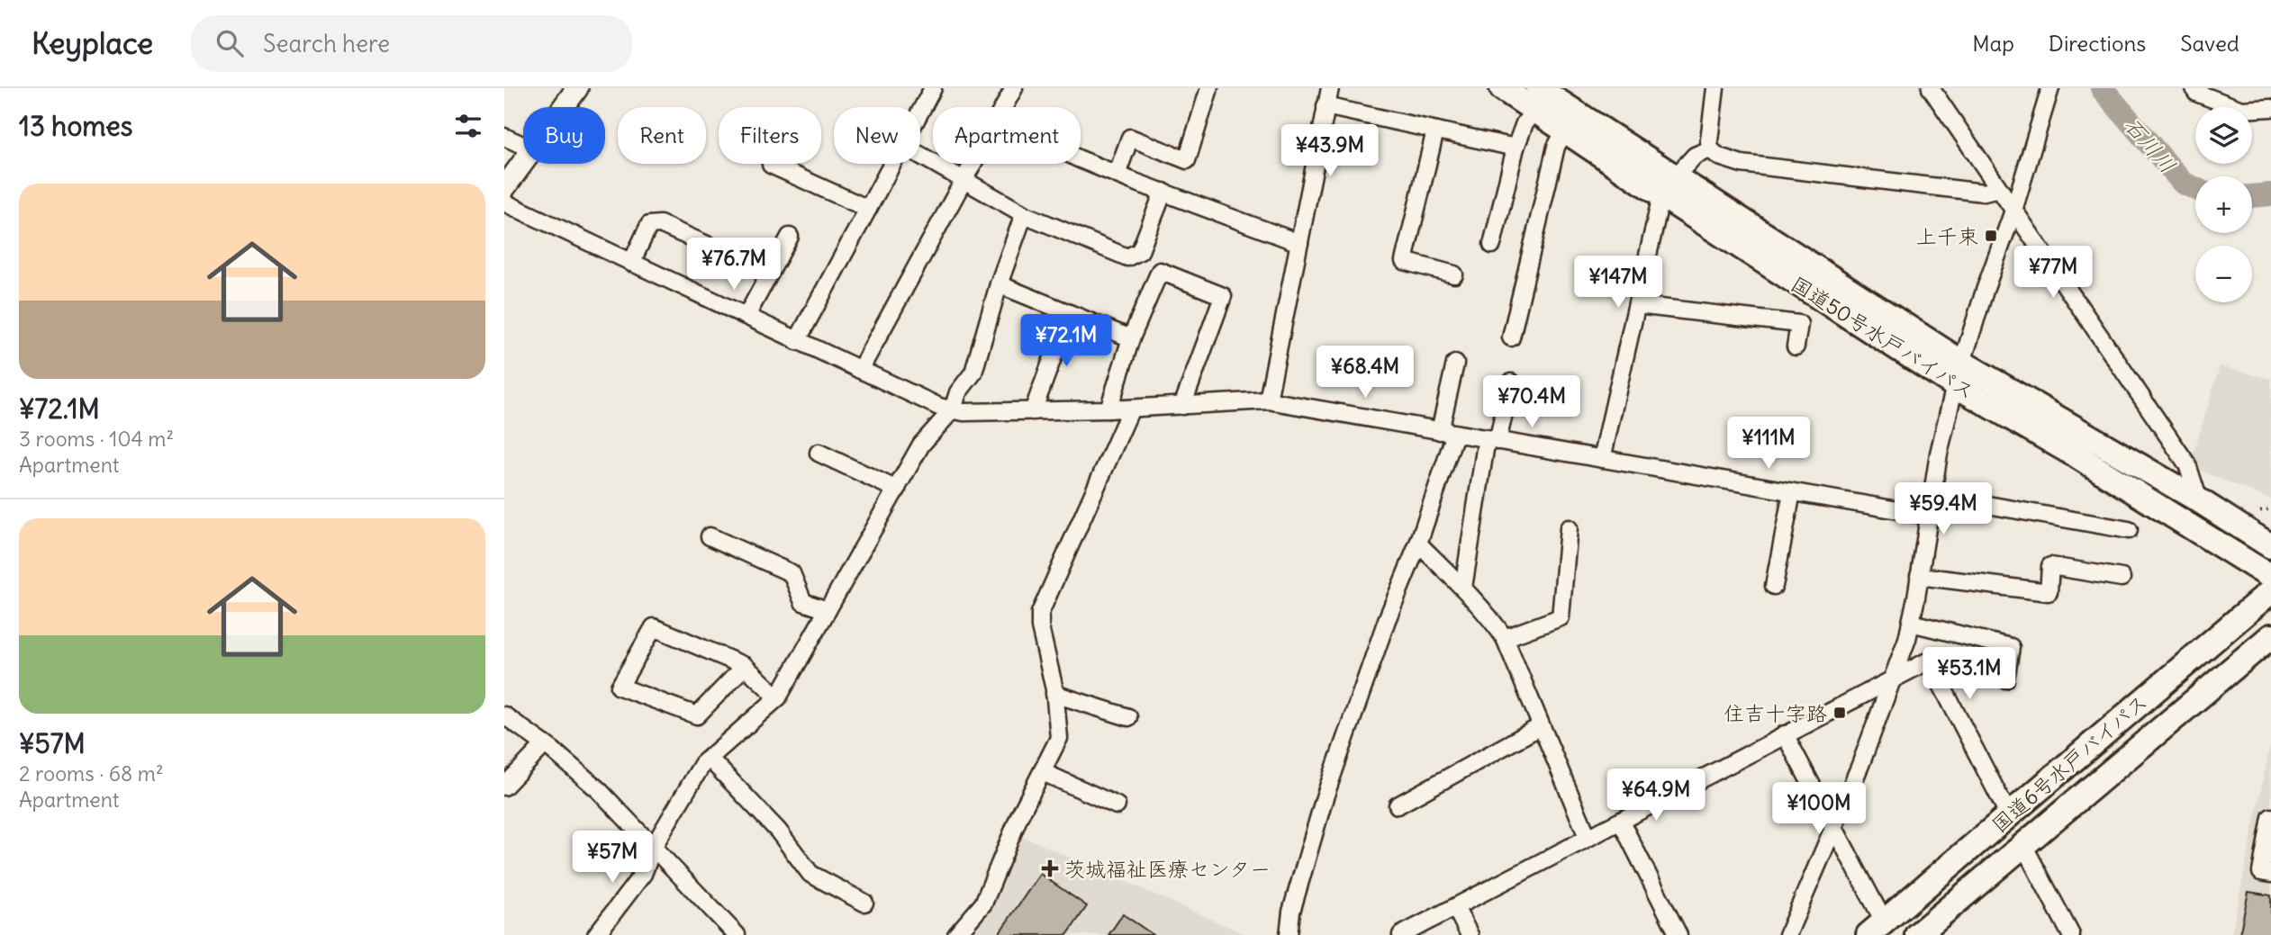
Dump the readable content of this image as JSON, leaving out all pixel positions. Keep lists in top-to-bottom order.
{
  "streets": {
    "highway": ["国道50号水戸バイパス", "国道6号水戸バイパス"]
  },
  "water": ["石川川"],
  "places": {
    "transit": ["上千束", "住吉十字路"],
    "health": ["茨城福祉医療センター"]
  },
  "page": {
    "header": "Keyplace",
    "search": "Search here",
    "nav": ["Map", "Directions", "Saved"],
    "heading": "13 homes",
    "map_buttons": ["+", "−"],
    "chip": [
      "Buy",
      "Rent",
      "Filters",
      "New",
      "Apartment"
    ],
    "price": [
      "¥43.9M",
      "¥76.7M",
      "¥77M",
      "¥147M",
      "¥72.1M",
      "¥68.4M",
      "¥70.4M",
      "¥111M",
      "¥59.4M",
      "¥53.1M",
      "¥64.9M",
      "¥100M",
      "¥57M"
    ],
    "list": [
      {
        "name": "¥72.1M",
        "note": "3 rooms · 104 m² · Apartment"
      },
      {
        "name": "¥57M",
        "note": "2 rooms · 68 m² · Apartment"
      }
    ]
  }
}
